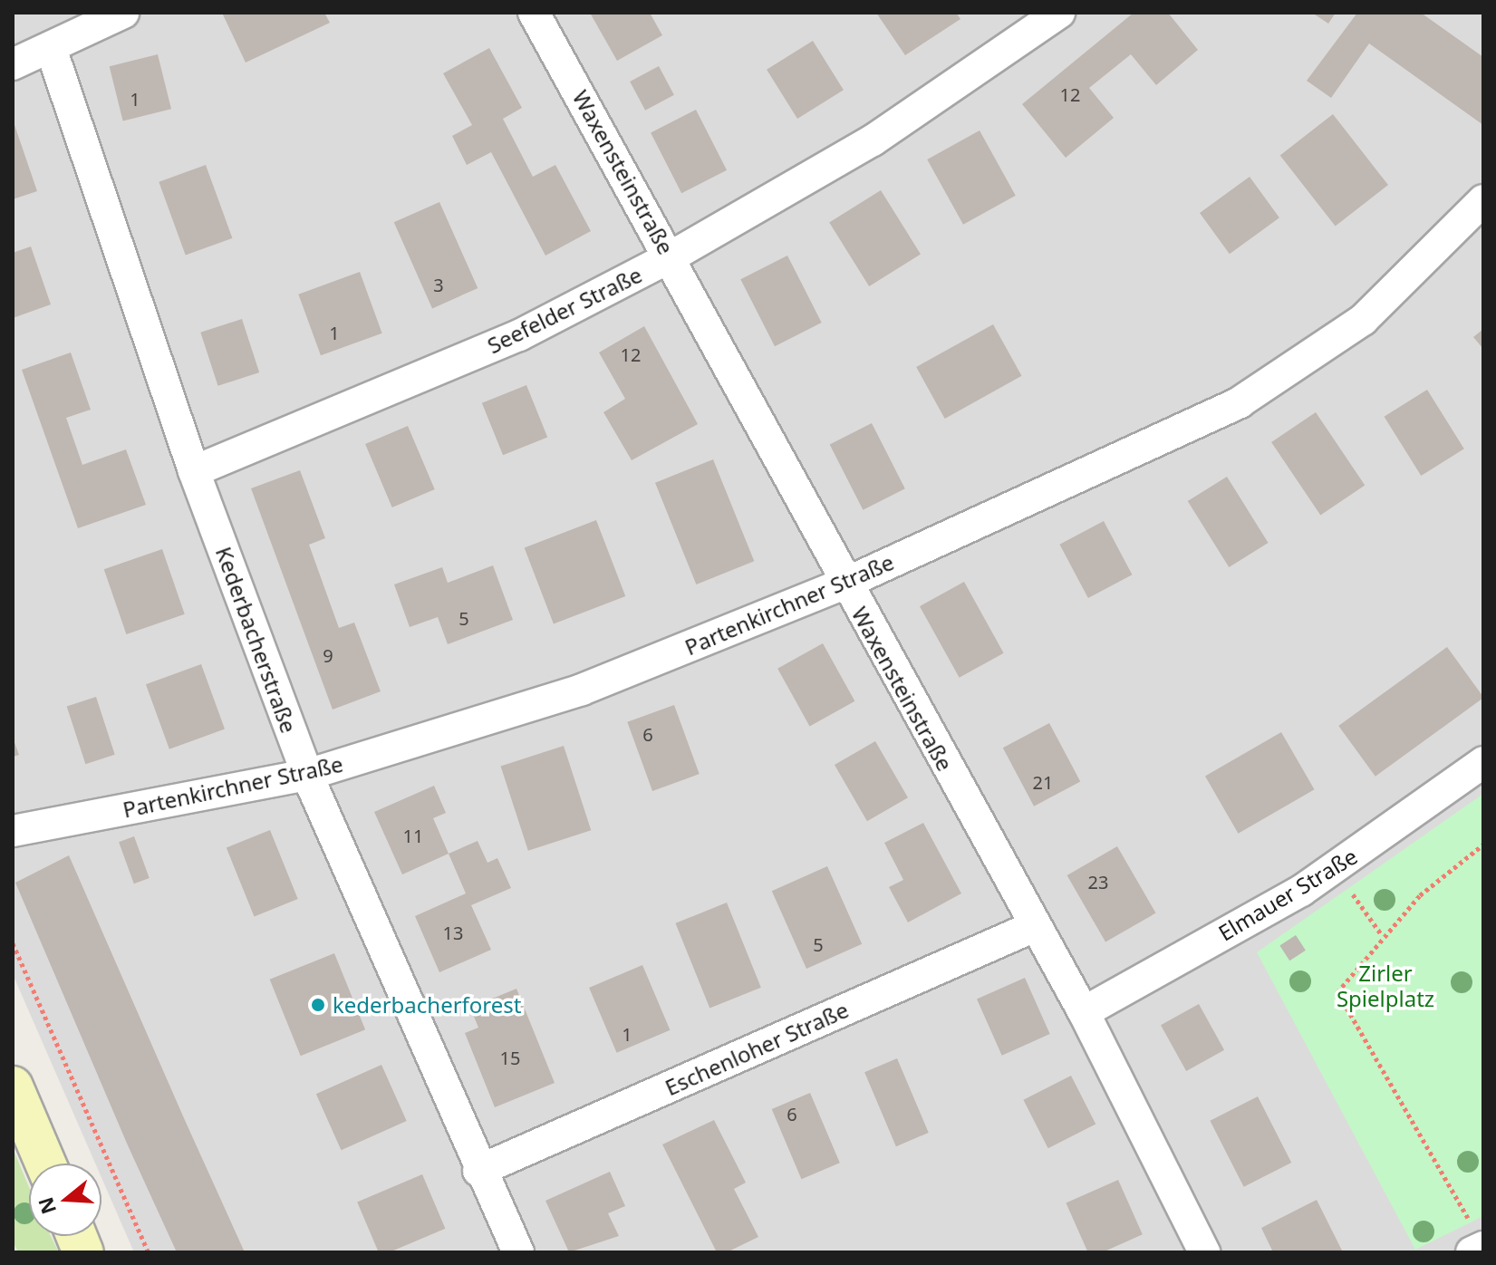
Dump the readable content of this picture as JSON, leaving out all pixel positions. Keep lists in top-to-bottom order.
{
  "streets": {
    "street": [
      "Waxensteinstraße",
      "Seefelder Straße",
      "Partenkirchner Straße",
      "Kederbacherstraße",
      "Elmauer Straße",
      "Eschenloher Straße"
    ]
  },
  "crossings": [
    ["Waxensteinstraße", "Seefelder Straße"],
    ["Waxensteinstraße", "Partenkirchner Straße"],
    ["Waxensteinstraße", "Elmauer Straße"],
    ["Waxensteinstraße", "Eschenloher Straße"],
    ["Seefelder Straße", "Kederbacherstraße"],
    ["Partenkirchner Straße", "Kederbacherstraße"],
    ["Kederbacherstraße", "Eschenloher Straße"]
  ],
  "parks": ["Zirler Spielplatz"],
  "places": ["kederbacherforest"],
  "house_numbers": [
    "12",
    "1",
    "3",
    "1",
    "12",
    "5",
    "9",
    "6",
    "21",
    "11",
    "23",
    "13",
    "5",
    "1",
    "15",
    "6"
  ],
  "north": "left"
}
